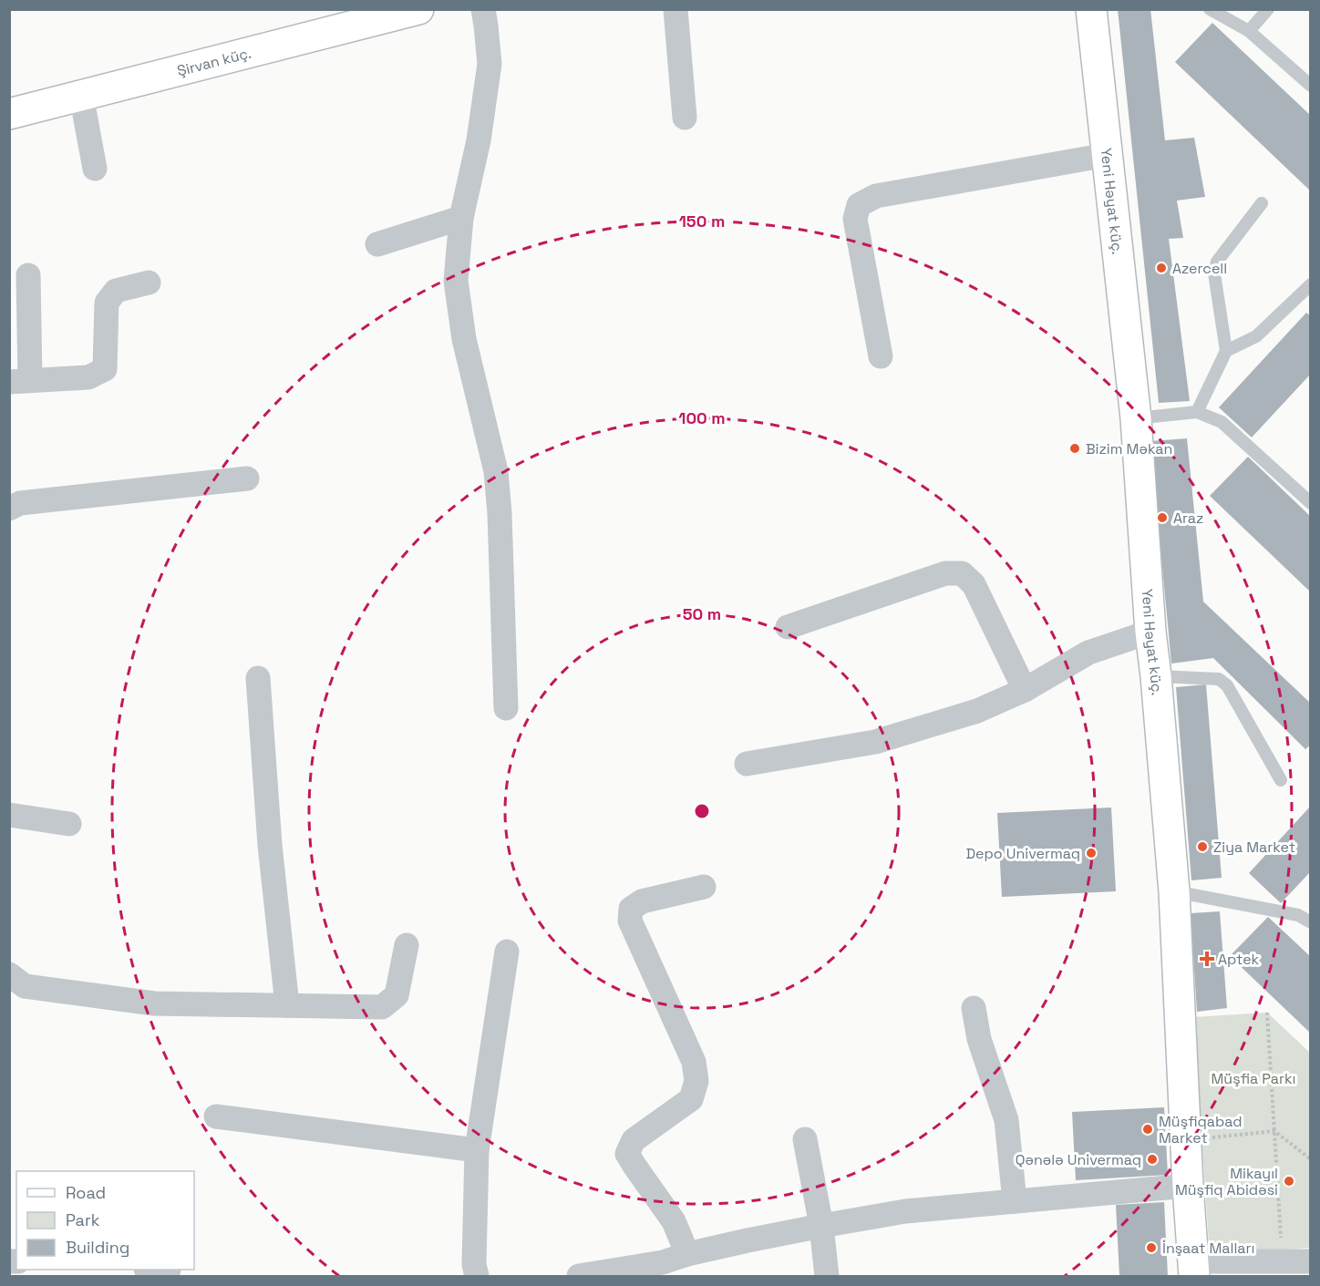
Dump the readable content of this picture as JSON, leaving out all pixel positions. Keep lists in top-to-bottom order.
{
  "streets": {
    "street": ["Şirvan küç.", "Yeni Həyat küç."]
  },
  "parks": ["Müşfia Parkı"],
  "places": {
    "other": [
      "Azercell",
      "Bizim Məkan",
      "Araz",
      "Ziya Market",
      "Depo Univermaq",
      "Müşfiqabad Market",
      "Qənələ Univermaq",
      "Mikayıl Müşfiq Abidəsi",
      "İnşaat Malları"
    ],
    "health": ["Aptek"]
  },
  "legend": ["Road", "Park", "Building"],
  "rings": ["150 m", "100 m", "50 m"]
}
